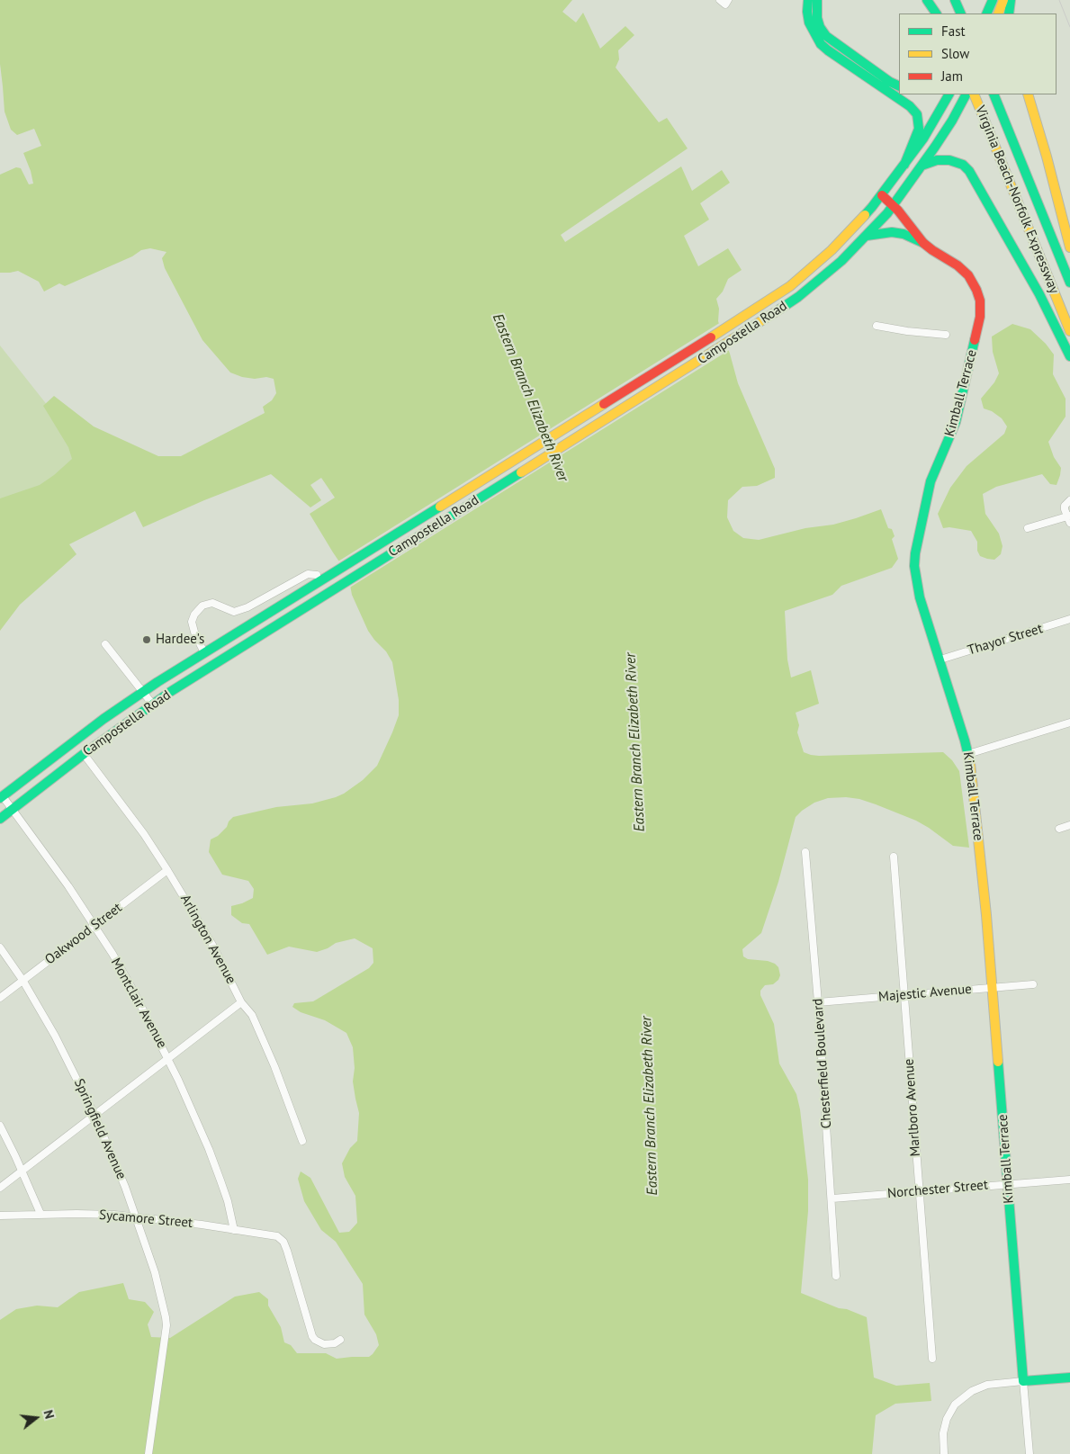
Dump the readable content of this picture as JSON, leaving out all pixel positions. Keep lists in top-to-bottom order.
{
  "streets": {
    "main road": ["Virginia Beach-Norfolk Expressway", "Campostella Road", "Kimball Terrace"],
    "street": [
      "Thayor Street",
      "Oakwood Street",
      "Arlington Avenue",
      "Majestic Avenue",
      "Montclair Avenue",
      "Chesterfield Boulevard",
      "Marlboro Avenue",
      "Springfield Avenue",
      "Norchester Street",
      "Sycamore Street"
    ]
  },
  "crossings": [
    ["Campostella Road", "Kimball Terrace"],
    ["Campostella Road", "Arlington Avenue"],
    ["Campostella Road", "Montclair Avenue"],
    ["Kimball Terrace", "Thayor Street"],
    ["Kimball Terrace", "Majestic Avenue"],
    ["Kimball Terrace", "Norchester Street"],
    ["Oakwood Street", "Arlington Avenue"],
    ["Oakwood Street", "Montclair Avenue"],
    ["Oakwood Street", "Springfield Avenue"],
    ["Majestic Avenue", "Chesterfield Boulevard"],
    ["Majestic Avenue", "Marlboro Avenue"],
    ["Montclair Avenue", "Sycamore Street"],
    ["Chesterfield Boulevard", "Norchester Street"],
    ["Marlboro Avenue", "Norchester Street"],
    ["Springfield Avenue", "Sycamore Street"]
  ],
  "water": ["Eastern Branch Elizabeth River"],
  "places": ["Hardee's"],
  "legend": ["Fast", "Slow", "Jam"],
  "north": "right"
}
